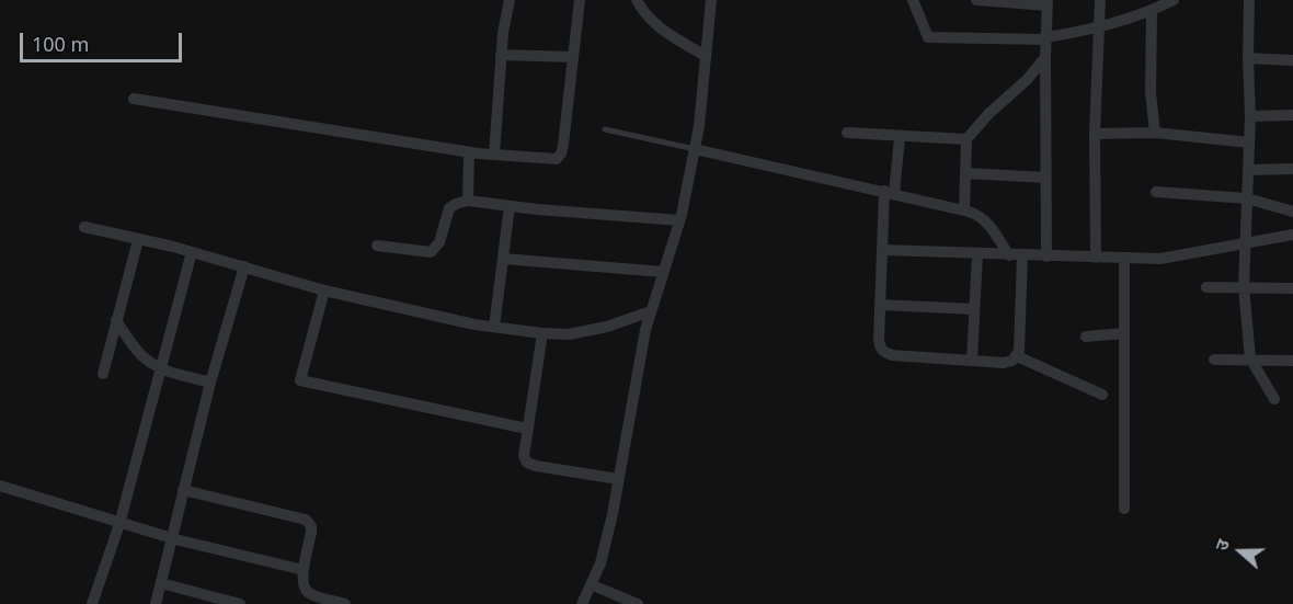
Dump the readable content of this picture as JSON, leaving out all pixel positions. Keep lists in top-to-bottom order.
{
  "scale_bar": "100 m",
  "north": "left"
}
